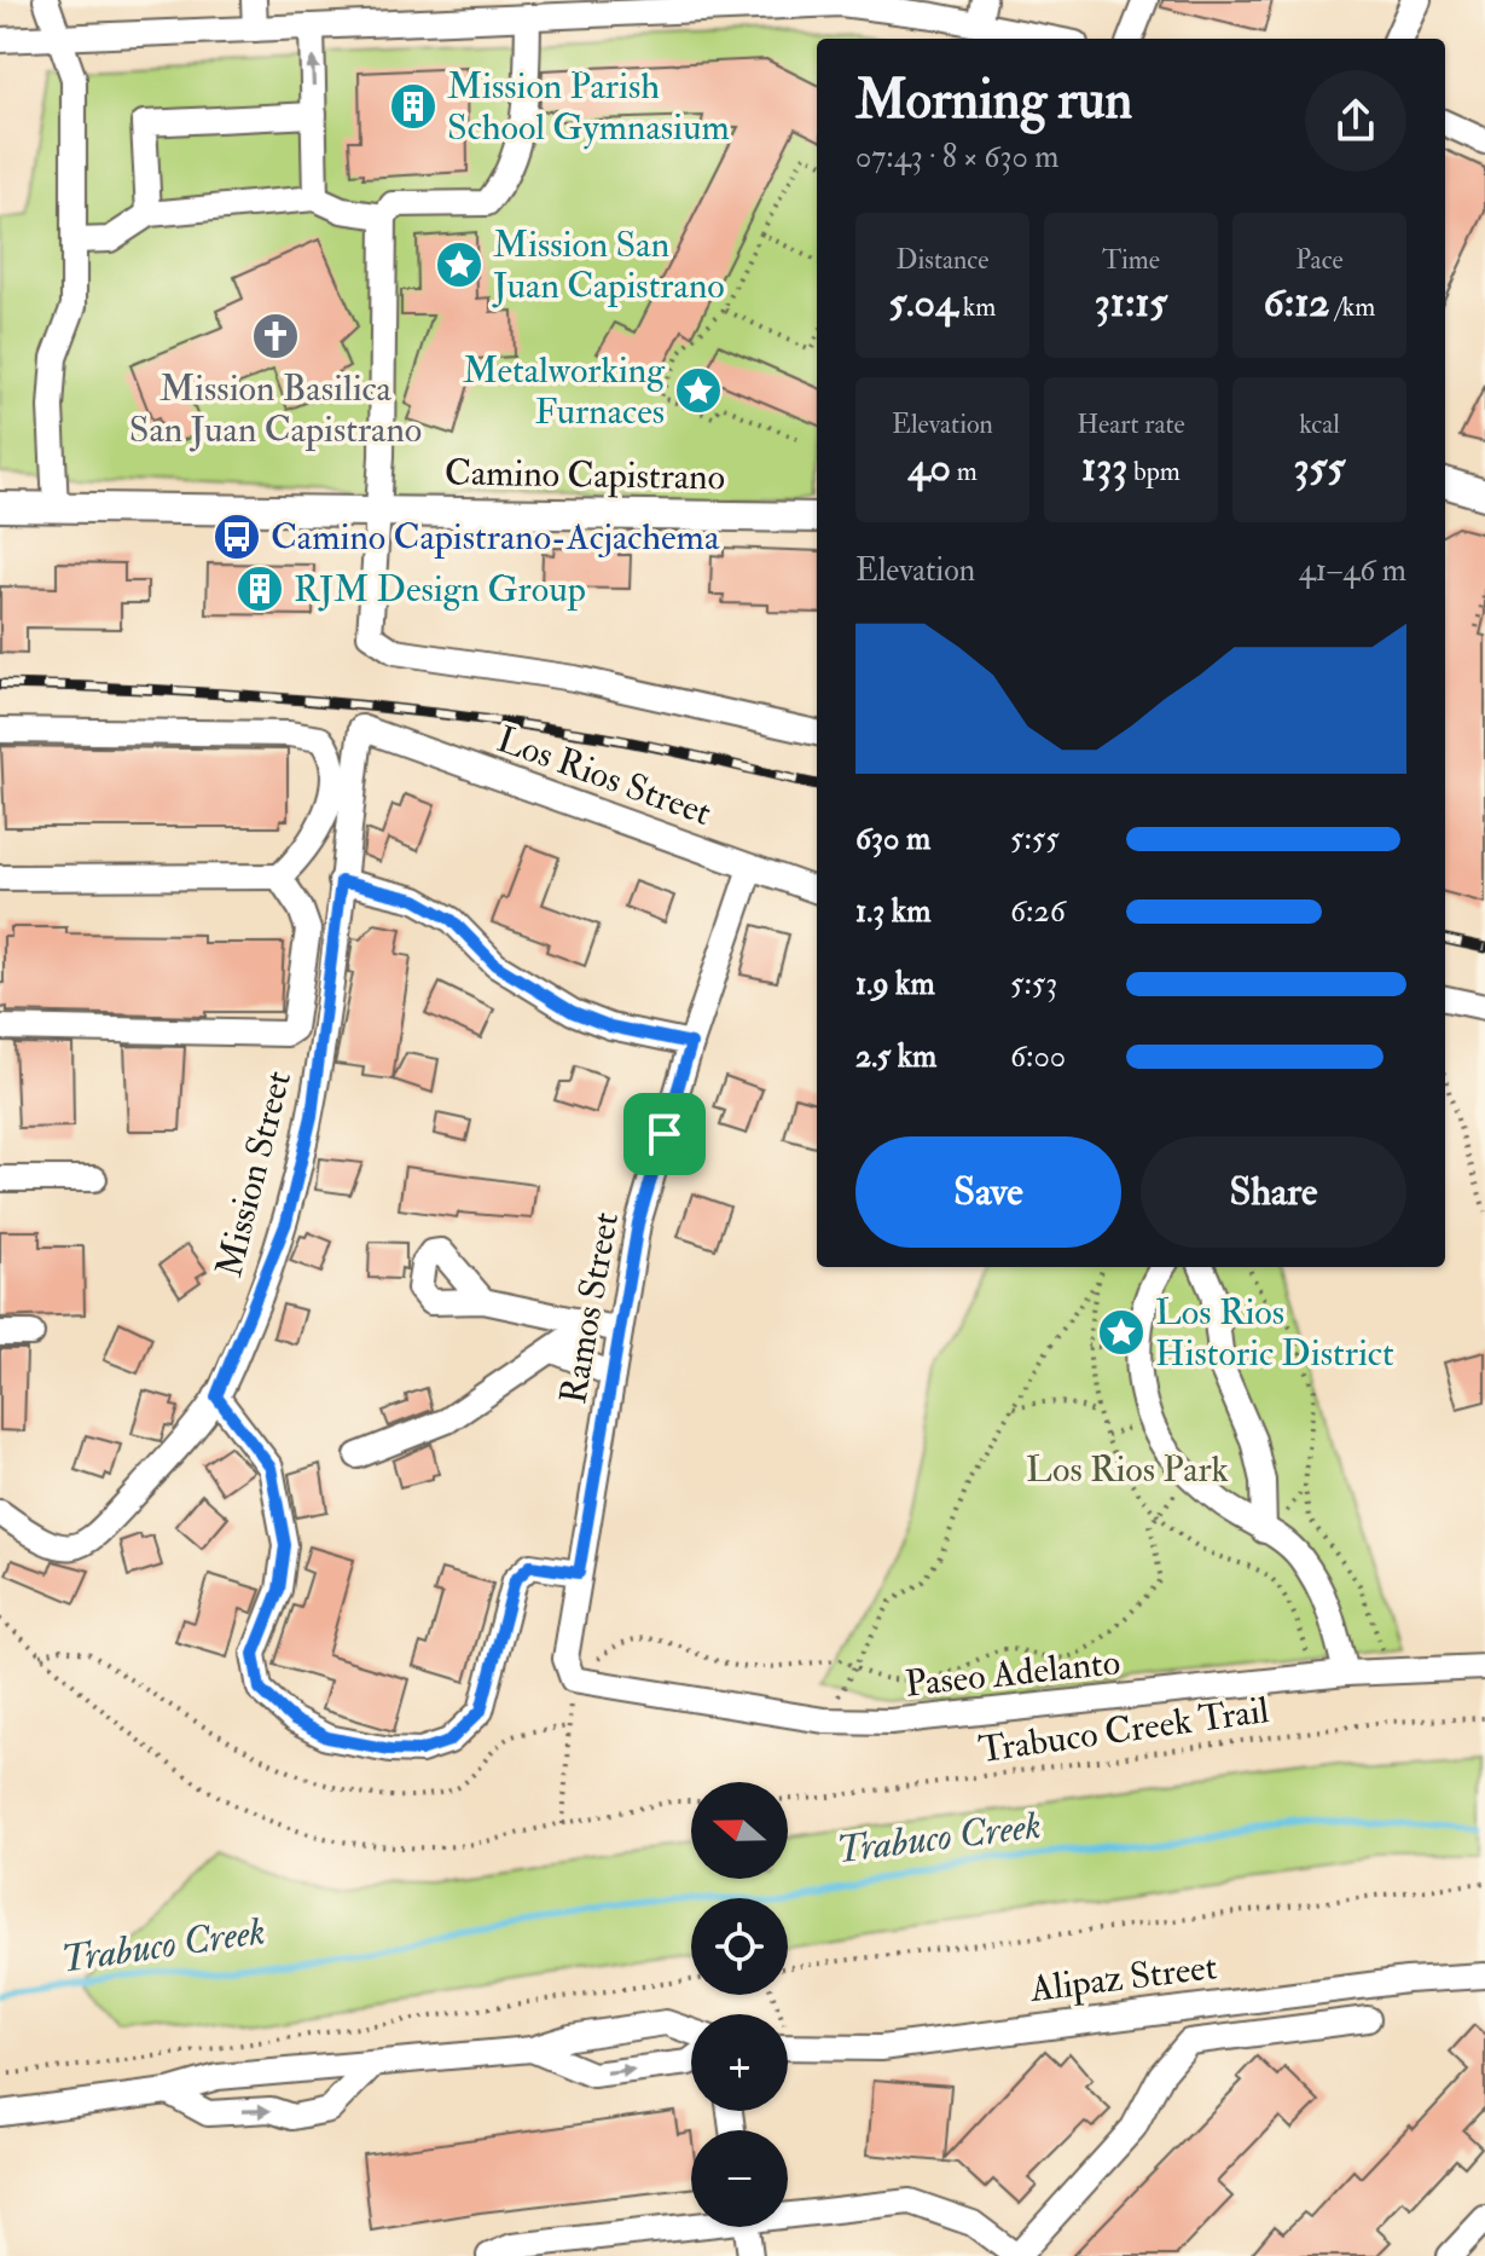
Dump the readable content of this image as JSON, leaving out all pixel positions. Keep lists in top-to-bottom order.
{
  "streets": {
    "main road": ["Camino Capistrano"],
    "street": [
      "Los Rios Street",
      "Mission Street",
      "Ramos Street",
      "Paseo Adelanto",
      "Alipaz Street"
    ],
    "path": ["Trabuco Creek Trail"]
  },
  "crossings": [
    ["Los Rios Street", "Mission Street"],
    ["Los Rios Street", "Ramos Street"],
    ["Ramos Street", "Paseo Adelanto"]
  ],
  "water": ["Trabuco Creek"],
  "parks": ["Los Rios Park"],
  "places": {
    "building": ["Mission Parish School Gymnasium", "RJM Design Group"],
    "place": ["Mission San Juan Capistrano", "Metalworking Furnaces", "Los Rios Historic District"],
    "church": ["Mission Basilica San Juan Capistrano"],
    "bus stop": ["Camino Capistrano-Acjachema"]
  },
  "north": "left",
  "page": {
    "heading": ["Morning run", "07:43 · 8 × 630 m"],
    "stats": [
      ["Distance", "5.04 km"],
      ["Time", "31:15"],
      ["Pace", "6:12 /km"],
      ["Elevation", "40 m"],
      ["Heart rate", "133 bpm"],
      ["kcal", "355"]
    ],
    "chart": ["Elevation", "41–46 m"],
    "list": [
      {
        "name": "630 m",
        "note": "5:55"
      },
      {
        "name": "1.3 km",
        "note": "6:26"
      },
      {
        "name": "1.9 km",
        "note": "5:53"
      },
      {
        "name": "2.5 km",
        "note": "6:00"
      }
    ],
    "buttons": ["Save", "Share"],
    "map_buttons": ["+", "−"]
  }
}
